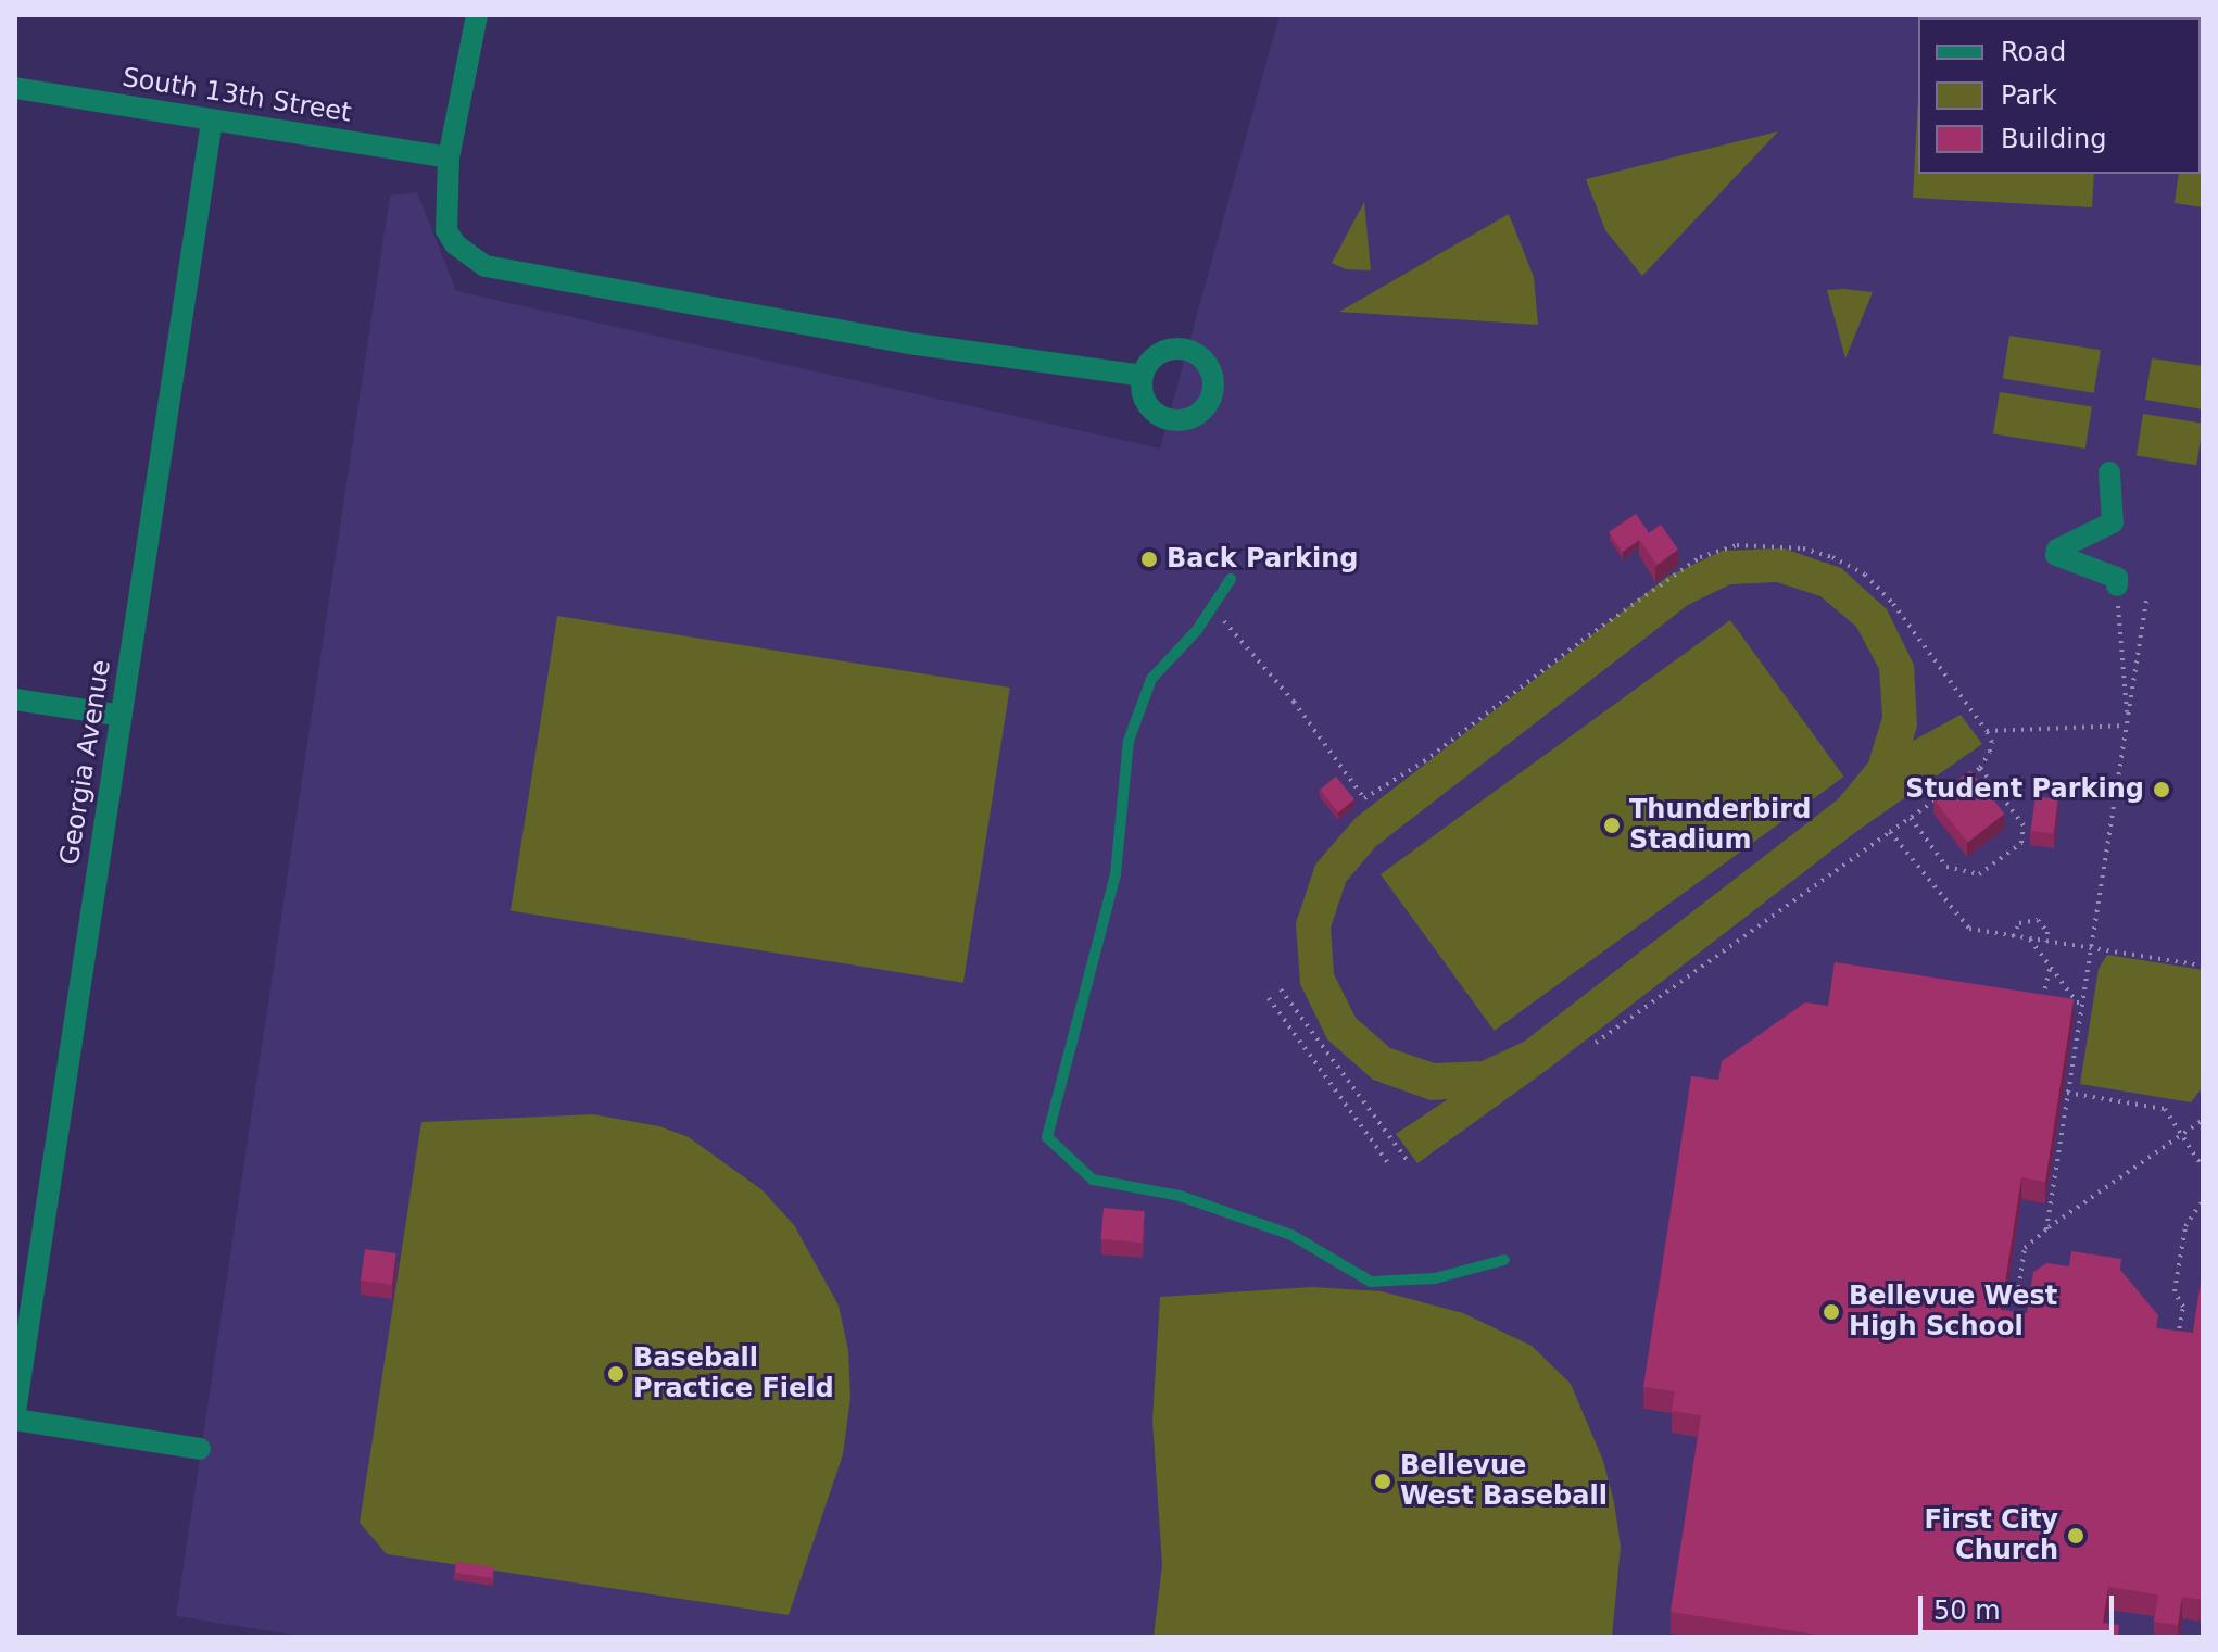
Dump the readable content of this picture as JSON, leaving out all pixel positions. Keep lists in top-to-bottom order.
{
  "streets": {
    "street": ["South 13th Street", "Georgia Avenue"]
  },
  "crossings": [
    ["South 13th Street", "Georgia Avenue"]
  ],
  "places": [
    "Back Parking",
    "Student Parking",
    "Thunderbird Stadium",
    "Bellevue West High School",
    "Baseball Practice Field",
    "Bellevue West Baseball",
    "First City Church"
  ],
  "legend": ["Road", "Park", "Building"],
  "scale_bar": "50 m"
}
